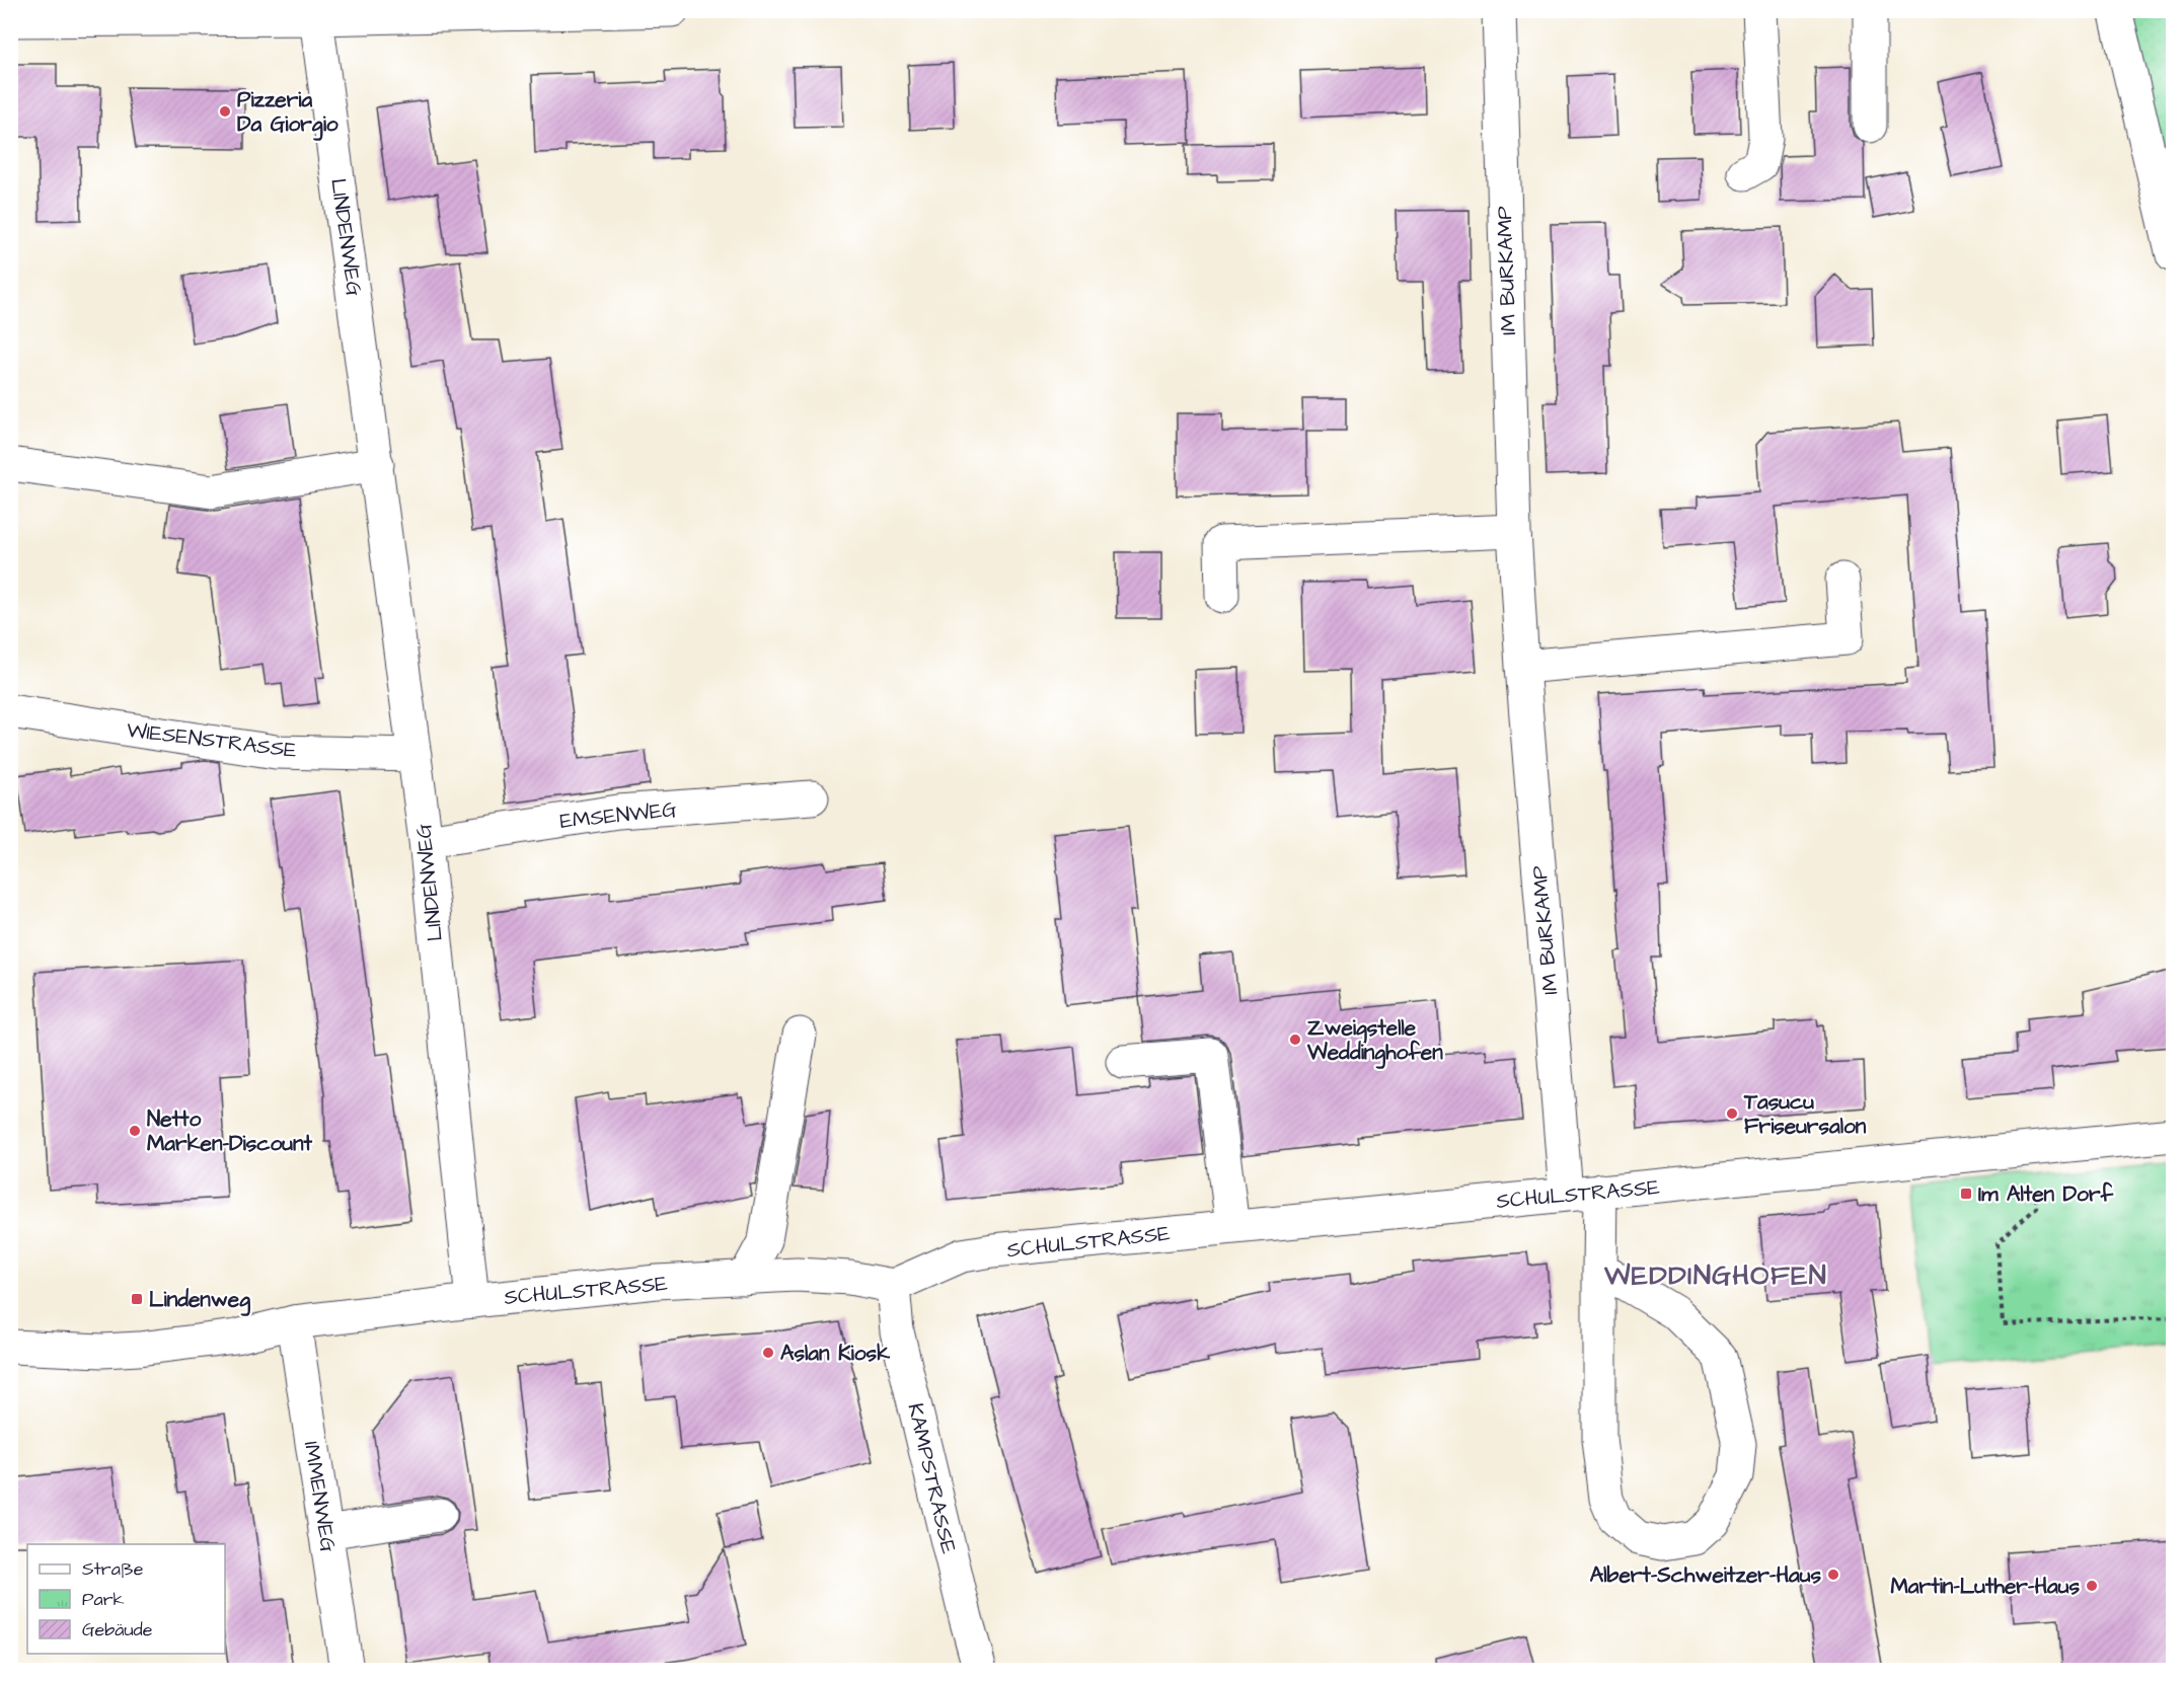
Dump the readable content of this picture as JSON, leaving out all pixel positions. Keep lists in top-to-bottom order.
{
  "streets": {
    "street": [
      "LINDENWEG",
      "IM BURKAMP",
      "WIESENSTRASSE",
      "EMSENWEG",
      "SCHULSTRASSE",
      "KAMPSTRASSE",
      "IMMENWEG"
    ]
  },
  "crossings": [
    ["LINDENWEG", "WIESENSTRASSE"],
    ["LINDENWEG", "EMSENWEG"],
    ["LINDENWEG", "SCHULSTRASSE"],
    ["IM BURKAMP", "SCHULSTRASSE"],
    ["SCHULSTRASSE", "KAMPSTRASSE"],
    ["SCHULSTRASSE", "IMMENWEG"]
  ],
  "districts": ["WEDDINGHOFEN"],
  "places": {
    "other": [
      "Pizzeria Da Giorgio",
      "Zweigstelle Weddinghofen",
      "Tasucu Friseursalon",
      "Netto Marken-Discount",
      "Aslan Kiosk",
      "Albert-Schweitzer-Haus",
      "Martin-Luther-Haus"
    ],
    "transit": ["Im Alten Dorf", "Lindenweg"]
  },
  "legend": ["Straße", "Park", "Gebäude"]
}
